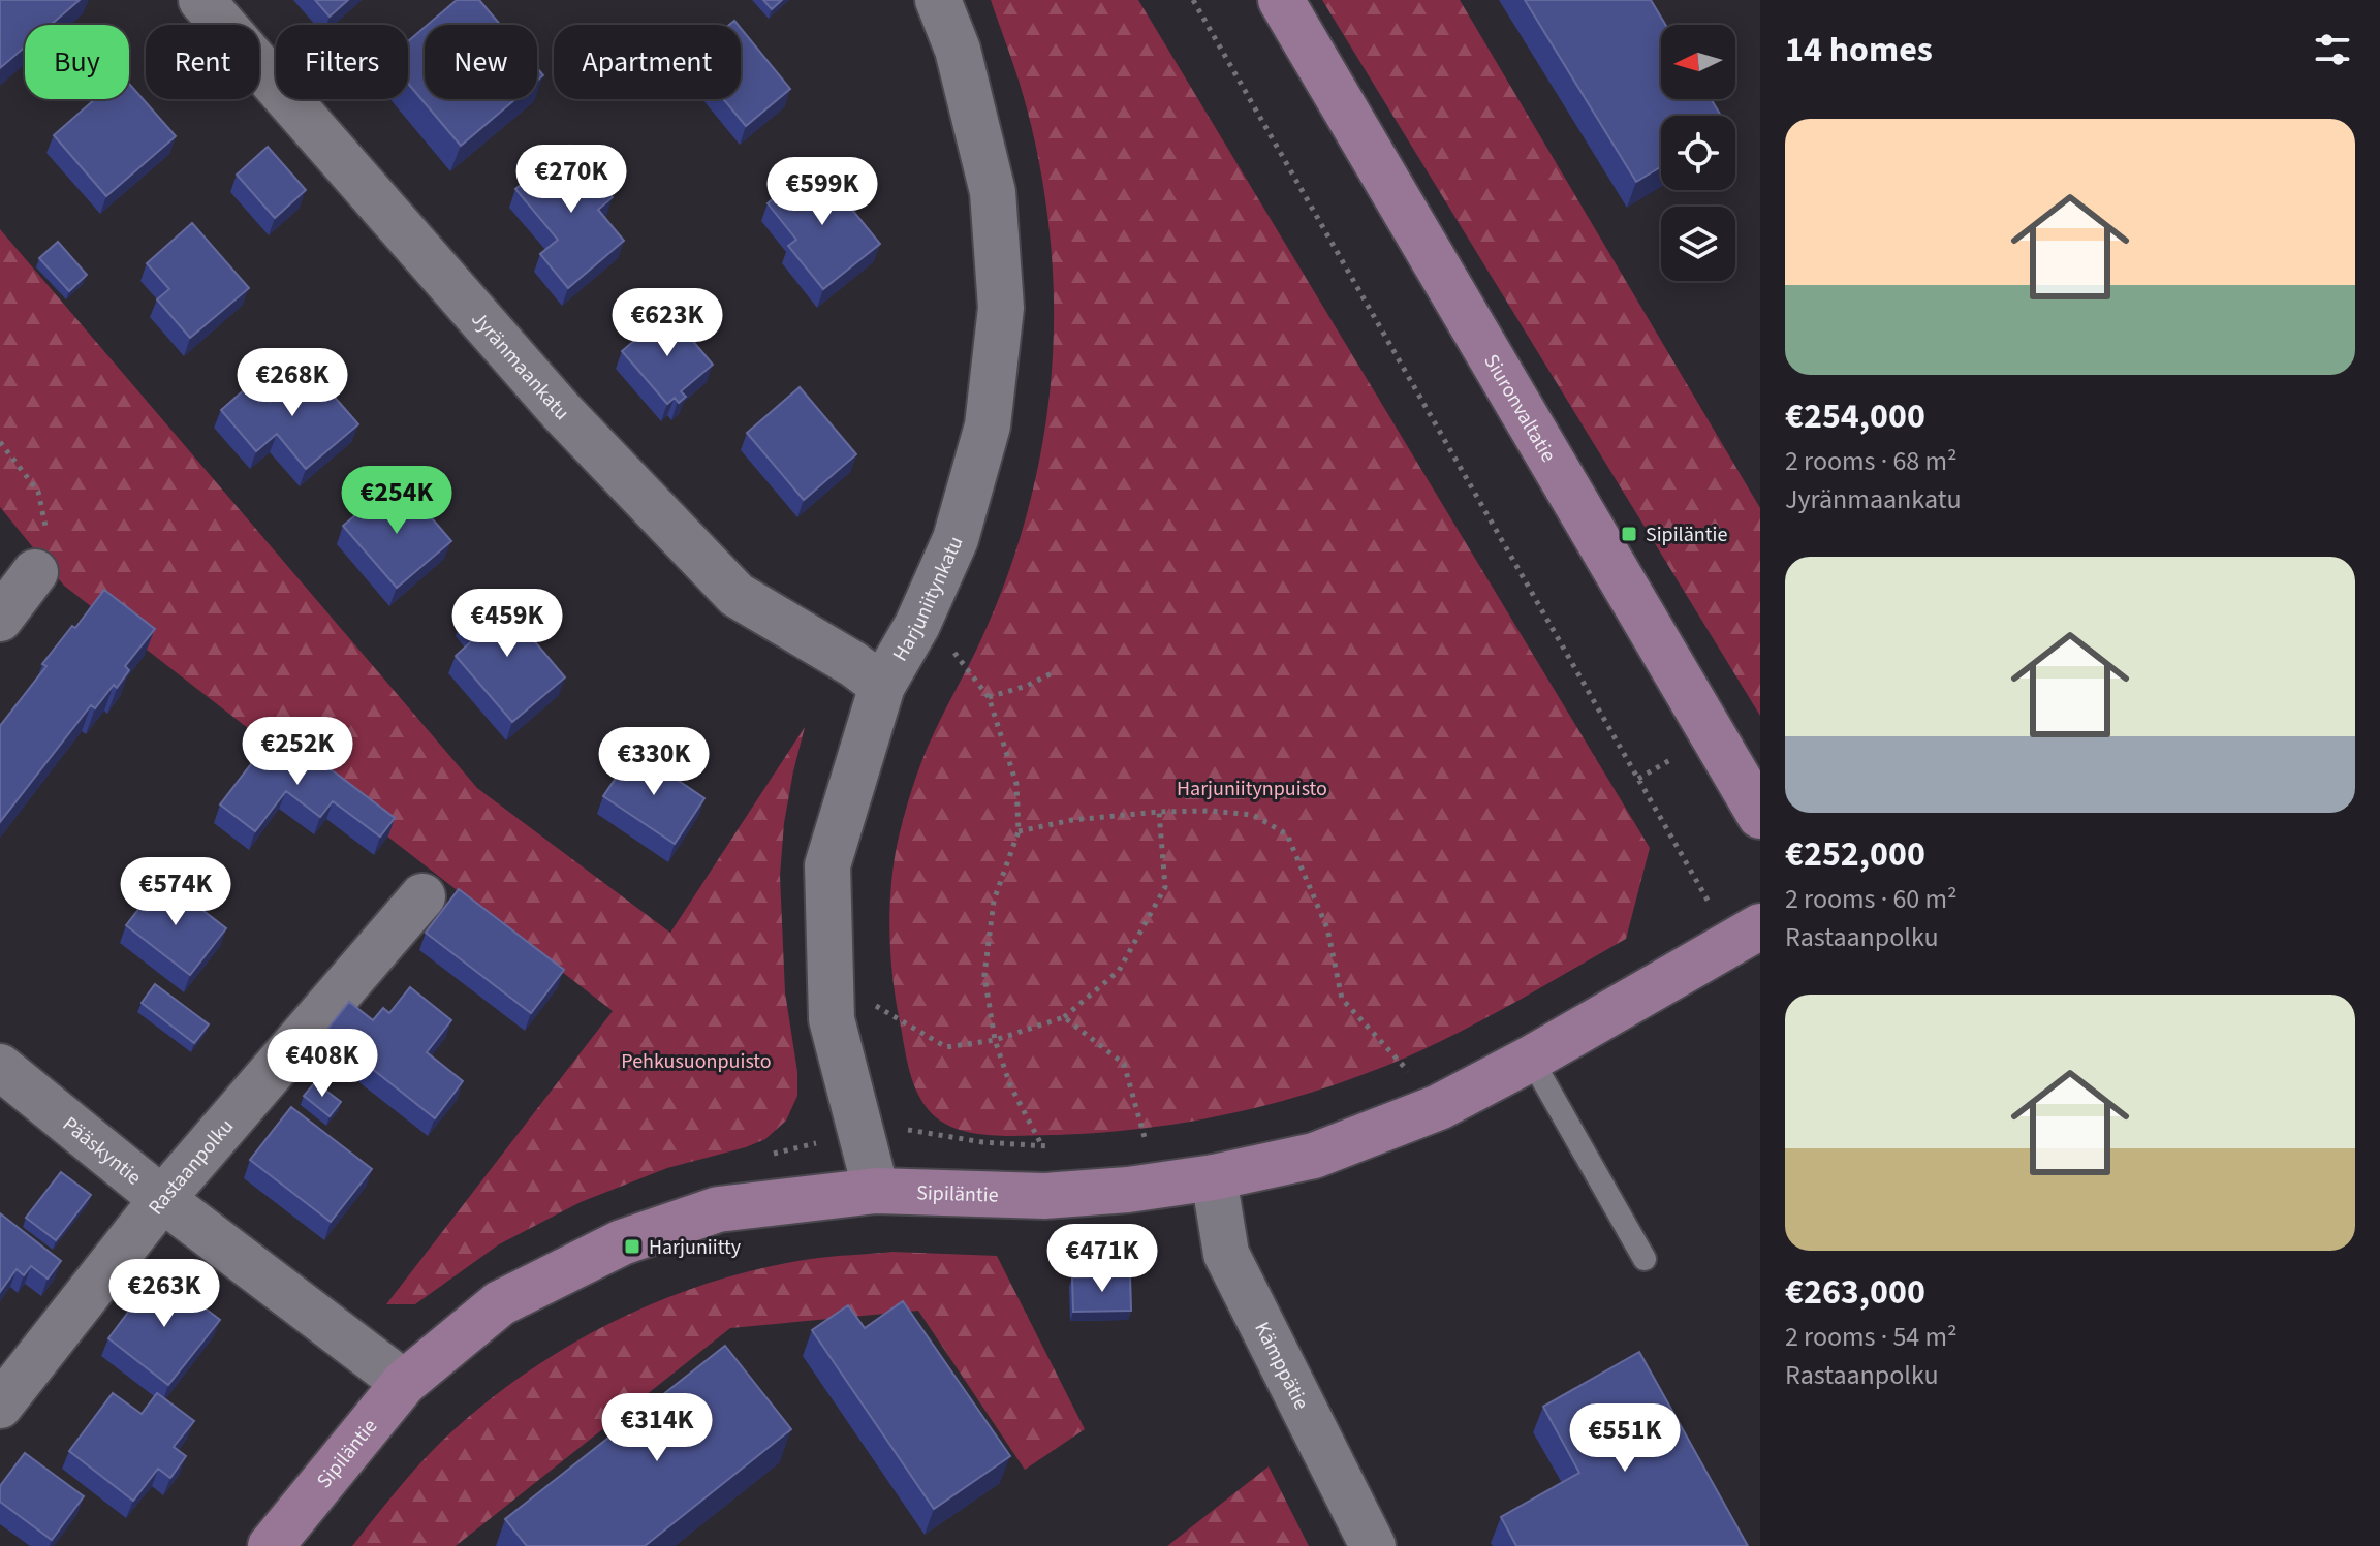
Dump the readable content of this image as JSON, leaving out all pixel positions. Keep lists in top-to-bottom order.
{
  "streets": {
    "street": [
      "Jyränmaankatu",
      "Siuronvaltatie",
      "Harjuniitynkatu",
      "Pääskyntie",
      "Rastaanpolku",
      "Sipiläntie",
      "Kämppätie"
    ]
  },
  "crossings": [
    ["Jyränmaankatu", "Harjuniitynkatu"],
    ["Harjuniitynkatu", "Sipiläntie"],
    ["Pääskyntie", "Rastaanpolku"],
    ["Pääskyntie", "Sipiläntie"],
    ["Sipiläntie", "Kämppätie"]
  ],
  "parks": ["Harjuniitynpuisto", "Pehkusuonpuisto"],
  "places": {
    "transit": ["Sipiläntie", "Harjuniitty"]
  },
  "north": "left",
  "page": {
    "heading": "14 homes",
    "chip": [
      "Buy",
      "Rent",
      "Filters",
      "New",
      "Apartment"
    ],
    "list": [
      {
        "name": "€254,000",
        "note": "2 rooms · 68 m² · Jyränmaankatu"
      },
      {
        "name": "€252,000",
        "note": "2 rooms · 60 m² · Rastaanpolku"
      },
      {
        "name": "€263,000",
        "note": "2 rooms · 54 m² · Rastaanpolku"
      }
    ],
    "price": [
      "€270K",
      "€599K",
      "€623K",
      "€268K",
      "€254K",
      "€459K",
      "€252K",
      "€330K",
      "€574K",
      "€408K",
      "€471K",
      "€263K",
      "€314K",
      "€551K"
    ]
  }
}
